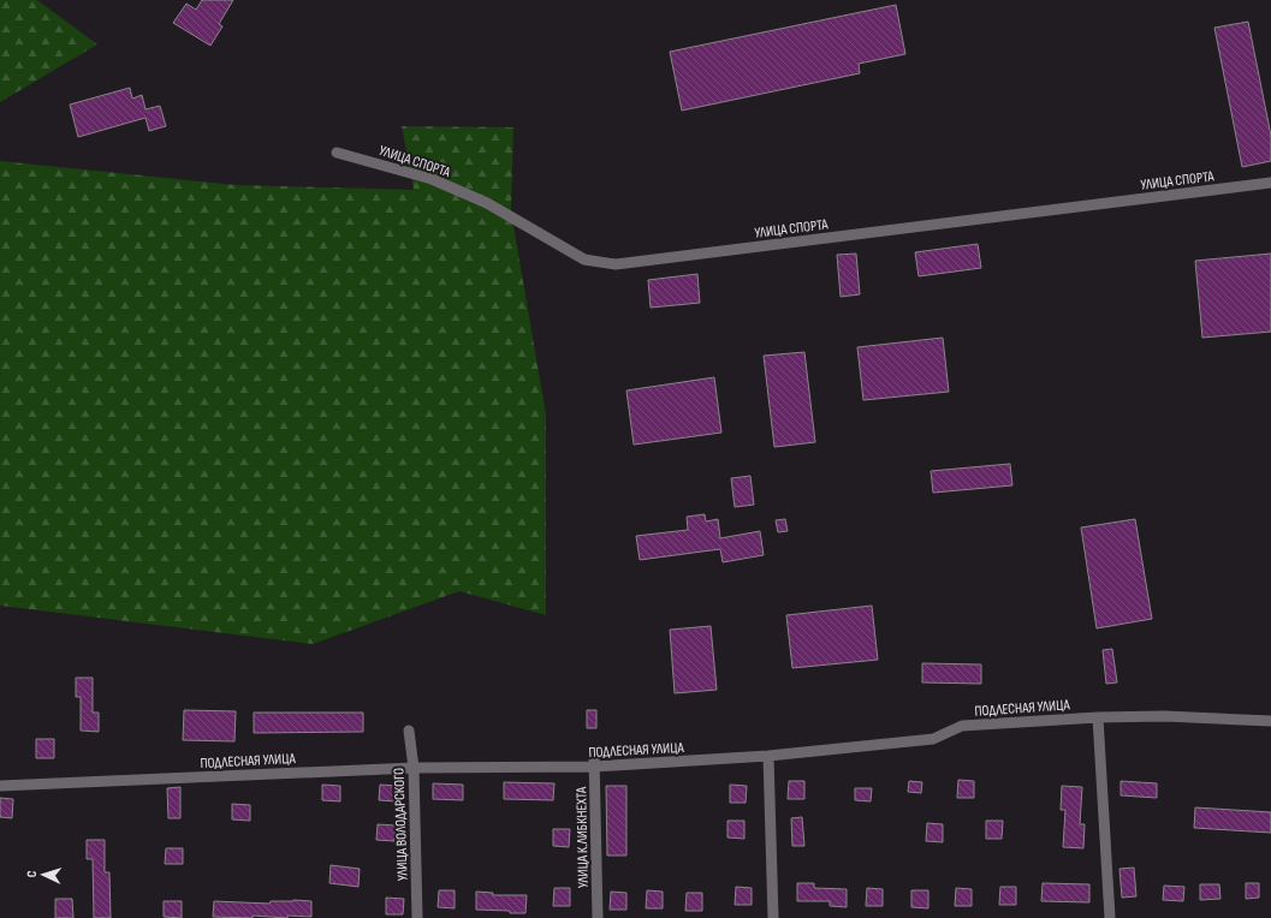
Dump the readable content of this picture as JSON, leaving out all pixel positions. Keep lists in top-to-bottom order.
{
  "streets": {
    "street": [
      "УЛИЦА СПОРТА",
      "ПОДЛЕСНАЯ УЛИЦА",
      "УЛИЦА ВОЛОДАРСКОГО",
      "УЛИЦА К.ЛИБКНЕХТА"
    ]
  },
  "crossings": [
    ["ПОДЛЕСНАЯ УЛИЦА", "УЛИЦА ВОЛОДАРСКОГО"],
    ["ПОДЛЕСНАЯ УЛИЦА", "УЛИЦА К.ЛИБКНЕХТА"]
  ],
  "north": "left"
}
